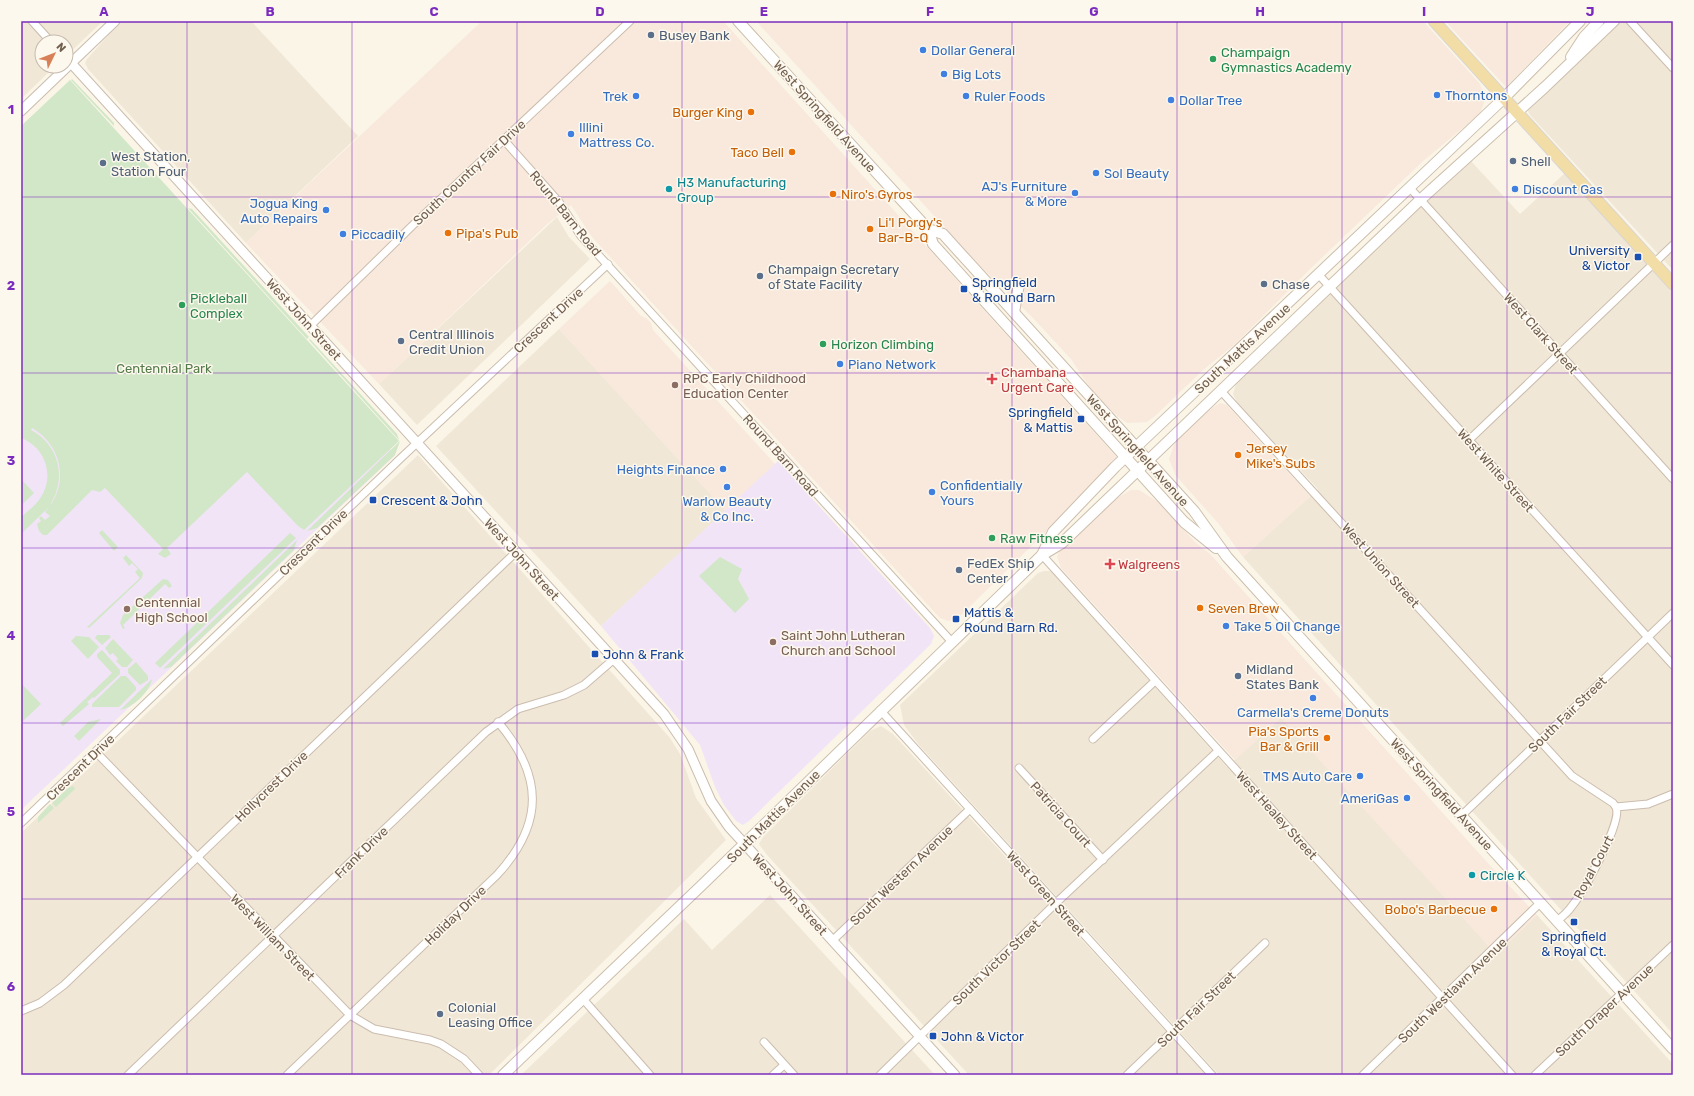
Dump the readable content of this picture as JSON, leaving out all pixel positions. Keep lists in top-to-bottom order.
{
  "streets": {
    "main road": ["West Springfield Avenue", "South Mattis Avenue"],
    "street": [
      "South Country Fair Drive",
      "Round Barn Road",
      "West John Street",
      "Crescent Drive",
      "West Clark Street",
      "West White Street",
      "West Union Street",
      "South Fair Street",
      "Hollycrest Drive",
      "Patricia Court",
      "West Healey Street",
      "Frank Drive",
      "Royal Court",
      "South Western Avenue",
      "West Green Street",
      "Holiday Drive",
      "West William Street",
      "South Victor Street",
      "South Westlawn Avenue",
      "South Draper Avenue"
    ]
  },
  "crossings": [
    ["West Springfield Avenue", "South Mattis Avenue"],
    ["West Springfield Avenue", "South Fair Street"],
    ["West Springfield Avenue", "Royal Court"],
    ["West Springfield Avenue", "South Westlawn Avenue"],
    ["West Springfield Avenue", "South Draper Avenue"],
    ["South Country Fair Drive", "Round Barn Road"],
    ["South Country Fair Drive", "West John Street"],
    ["Round Barn Road", "Crescent Drive"],
    ["Round Barn Road", "South Mattis Avenue"],
    ["West John Street", "Crescent Drive"],
    ["West John Street", "South Mattis Avenue"],
    ["West John Street", "Hollycrest Drive"],
    ["West John Street", "Frank Drive"],
    ["West John Street", "South Western Avenue"],
    ["West John Street", "South Victor Street"],
    ["Crescent Drive", "West William Street"],
    ["West Clark Street", "South Mattis Avenue"],
    ["South Mattis Avenue", "West White Street"],
    ["South Mattis Avenue", "West Union Street"],
    ["South Mattis Avenue", "West Healey Street"],
    ["South Mattis Avenue", "West Green Street"],
    ["West White Street", "South Fair Street"],
    ["West Union Street", "South Fair Street"],
    ["South Fair Street", "West Green Street"],
    ["Hollycrest Drive", "West William Street"],
    ["Patricia Court", "South Victor Street"],
    ["West Healey Street", "South Victor Street"],
    ["West Healey Street", "South Westlawn Avenue"],
    ["Frank Drive", "Holiday Drive"],
    ["Frank Drive", "West William Street"],
    ["South Western Avenue", "West Green Street"],
    ["West Green Street", "South Victor Street"],
    ["Holiday Drive", "West William Street"]
  ],
  "parks": ["Centennial Park"],
  "places": {
    "other": [
      "Busey Bank",
      "Dollar General",
      "Champaign Gymnastics Academy",
      "Big Lots",
      "Thorntons",
      "Trek",
      "Ruler Foods",
      "Dollar Tree",
      "Burger King",
      "Illini Mattress Co.",
      "Taco Bell",
      "Shell",
      "West Station, Station Four",
      "Sol Beauty",
      "H3 Manufacturing Group",
      "Discount Gas",
      "AJ's Furniture & More",
      "Niro's Gyros",
      "Jogua King Auto Repairs",
      "Li'l Porgy's Bar-B-Q",
      "Pipa's Pub",
      "Piccadily",
      "Champaign Secretary of State Facility",
      "Chase",
      "Pickleball Complex",
      "Central Illinois Credit Union",
      "Horizon Climbing",
      "Piano Network",
      "RPC Early Childhood Education Center",
      "Jersey Mike's Subs",
      "Heights Finance",
      "Warlow Beauty & Co Inc.",
      "Confidentially Yours",
      "Raw Fitness",
      "FedEx Ship Center",
      "Seven Brew",
      "Centennial High School",
      "Take 5 Oil Change",
      "Saint John Lutheran Church and School",
      "Midland States Bank",
      "Carmella's Creme Donuts",
      "Pia's Sports Bar & Grill",
      "TMS Auto Care",
      "AmeriGas",
      "Circle K",
      "Bobo's Barbecue",
      "Colonial Leasing Office"
    ],
    "transit": [
      "University & Victor",
      "Springfield & Round Barn",
      "Springfield & Mattis",
      "Crescent & John",
      "Mattis & Round Barn Rd.",
      "John & Frank",
      "Springfield & Royal Ct.",
      "John & Victor"
    ],
    "health": ["Chambana Urgent Care", "Walgreens"]
  },
  "north": "top right",
  "grid": {
    "columns": [
      "A",
      "B",
      "C",
      "D",
      "E",
      "F",
      "G",
      "H",
      "I",
      "J"
    ],
    "rows": [
      "1",
      "2",
      "3",
      "4",
      "5",
      "6"
    ]
  }
}
